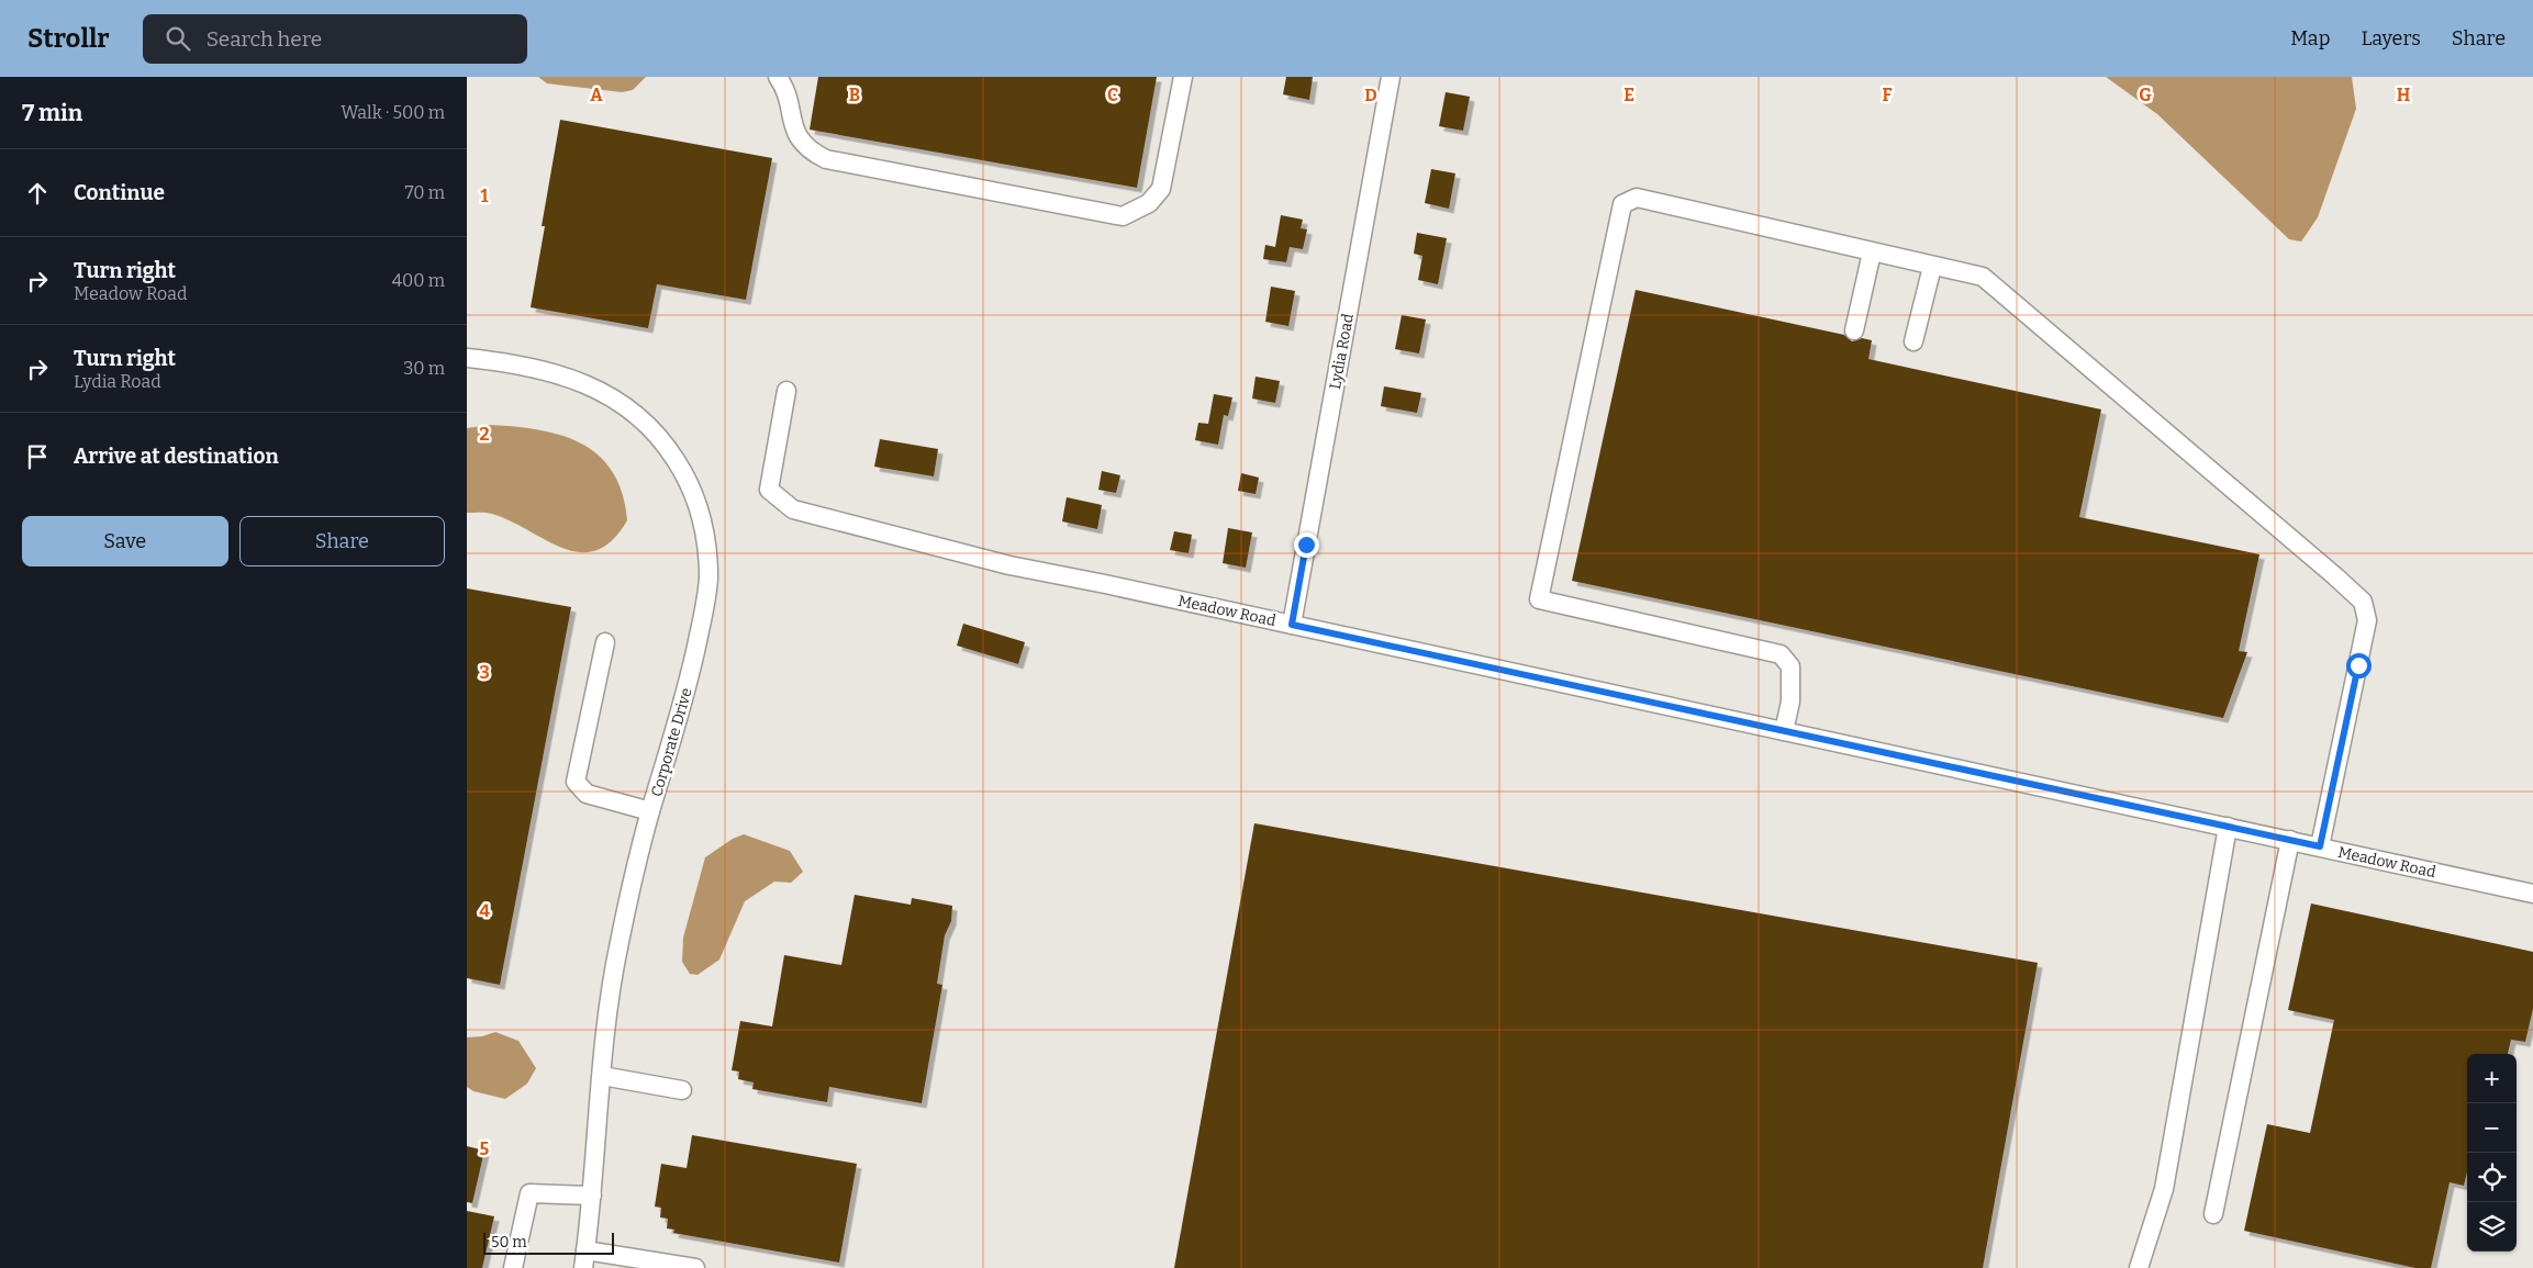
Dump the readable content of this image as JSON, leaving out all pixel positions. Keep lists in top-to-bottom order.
{
  "streets": {
    "street": ["Lydia Road", "Meadow Road", "Corporate Drive"]
  },
  "crossings": [
    ["Lydia Road", "Meadow Road"]
  ],
  "scale_bar": "50 m",
  "page": {
    "header": "Strollr",
    "search": "Search here",
    "nav": ["Map", "Layers", "Share"],
    "heading": ["7 min", "Walk · 500 m"],
    "list": [
      ["Continue", "70 m"],
      ["Turn right", "Meadow Road", "400 m"],
      ["Turn right", "Lydia Road", "30 m"],
      "Arrive at destination"
    ],
    "buttons": ["Save", "Share"],
    "map_buttons": ["+", "−"],
    "scale": "50 m"
  },
  "grid": {
    "columns": [
      "A",
      "B",
      "C",
      "D",
      "E",
      "F",
      "G",
      "H"
    ],
    "rows": [
      "1",
      "2",
      "3",
      "4",
      "5"
    ]
  }
}
